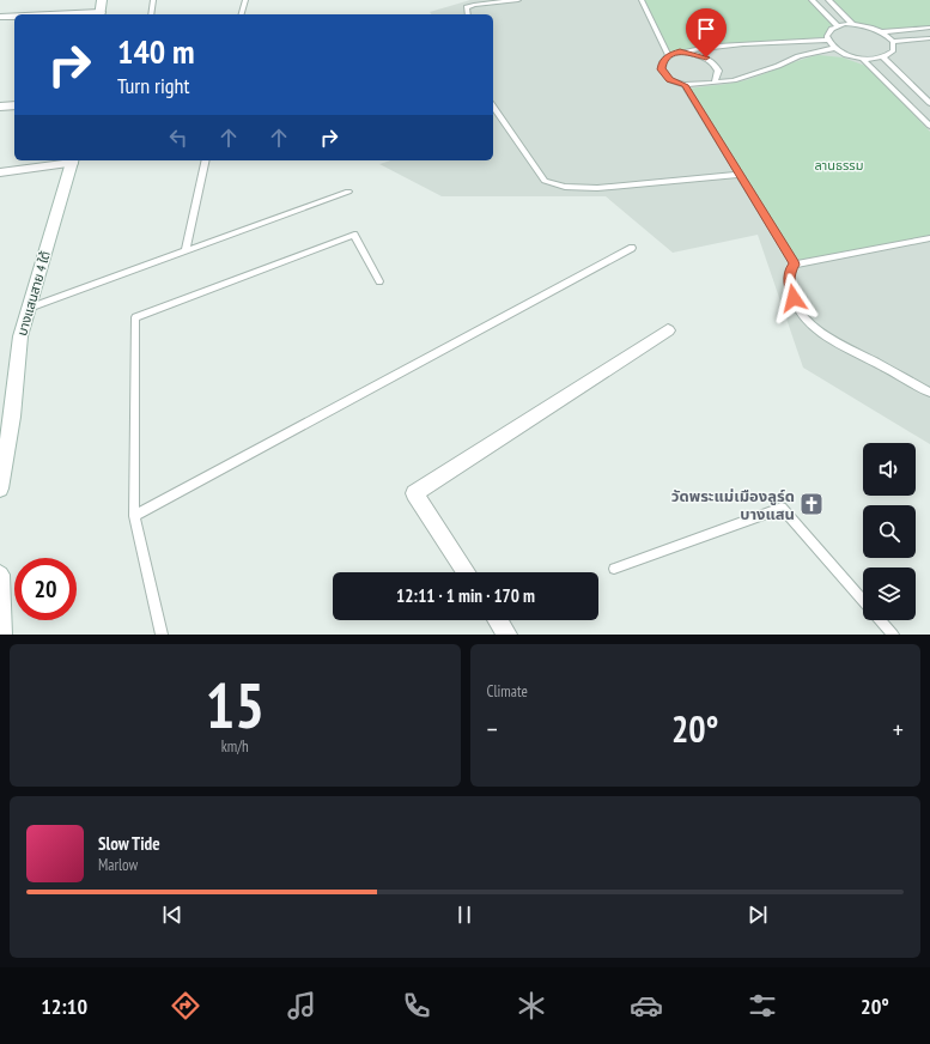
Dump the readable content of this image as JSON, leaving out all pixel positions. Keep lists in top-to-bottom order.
{
  "streets": {
    "street": ["บางแสนสาย 4 ใต้"]
  },
  "parks": ["ลานธรรม"],
  "places": {
    "church": ["วัดพระแม่เมืองลูร์ด บางแสน"]
  },
  "page": {
    "turn": ["140 m", "Turn right"],
    "limit": "20",
    "trip": "12:11 · 1 min · 170 m",
    "tile": [
      ["15", "km/h"],
      "Climate"
    ],
    "heat": ["−", "20°", "+"],
    "song": ["Slow Tide", "Marlow"],
    "tabs": ["12:10", "20°"]
  }
}
